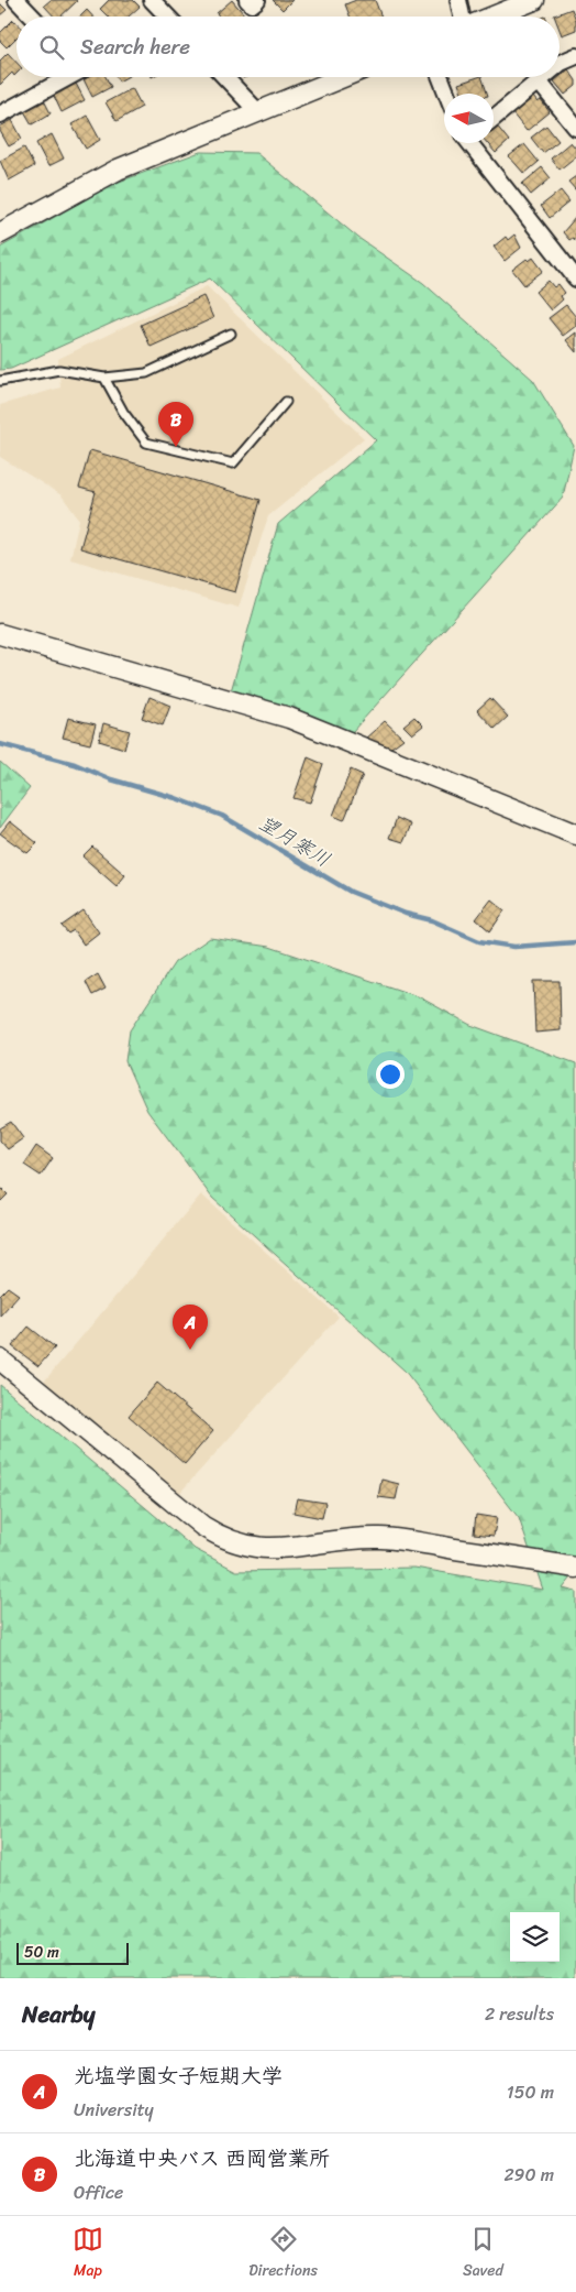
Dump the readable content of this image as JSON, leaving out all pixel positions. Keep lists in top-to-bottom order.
{
  "water": ["望月寒川"],
  "scale_bar": "50 m",
  "north": "left",
  "page": {
    "search": "Search here",
    "pins": ["B", "A"],
    "scale": "50 m",
    "heading": ["Nearby", "2 results"],
    "list": [
      {
        "mark": "A",
        "name": "光塩学園女子短期大学",
        "note": "University",
        "value": "150 m"
      },
      {
        "mark": "B",
        "name": "北海道中央バス 西岡営業所",
        "note": "Office",
        "value": "290 m"
      }
    ],
    "nav": ["Map", "Directions", "Saved"]
  }
}
